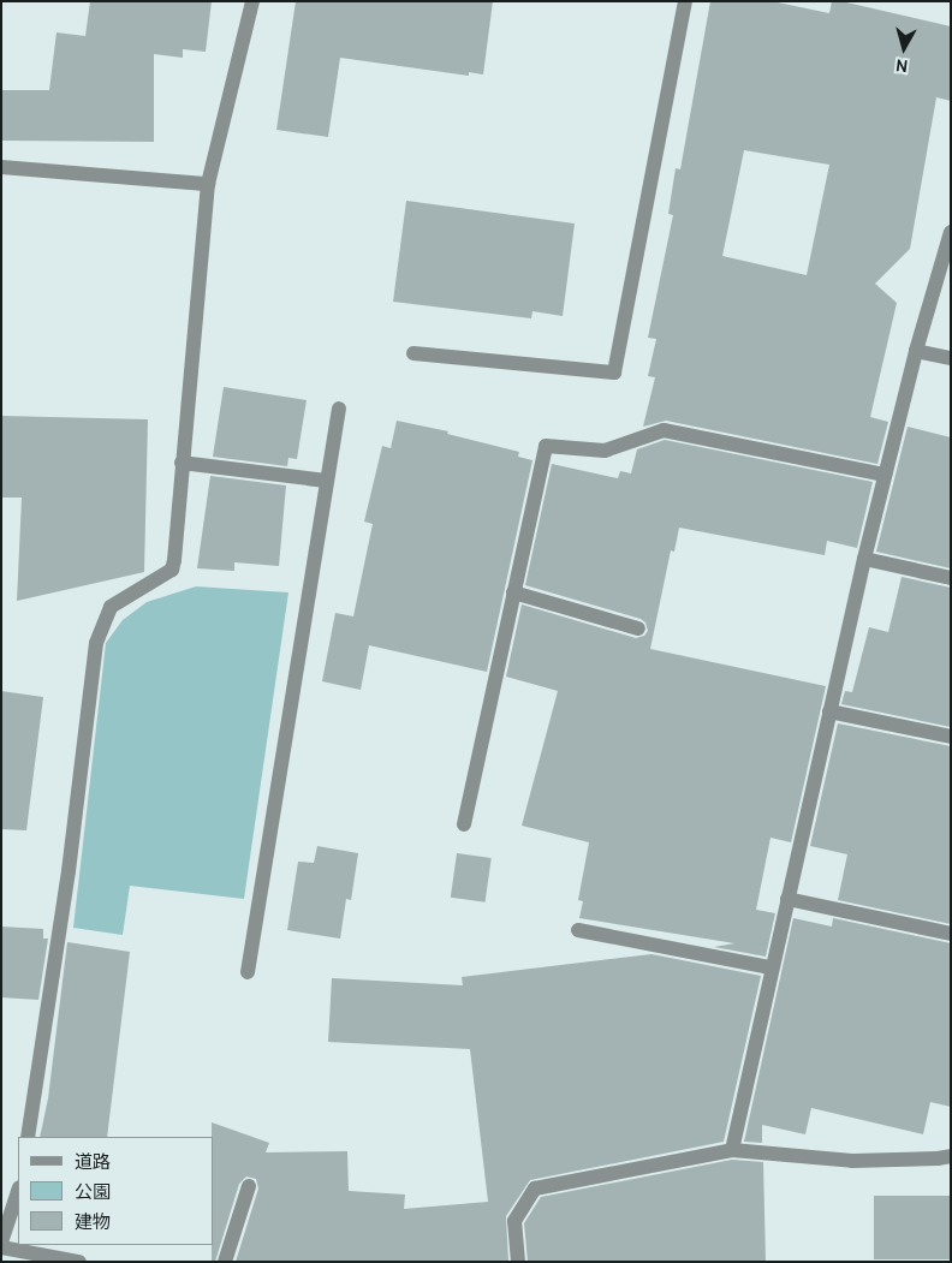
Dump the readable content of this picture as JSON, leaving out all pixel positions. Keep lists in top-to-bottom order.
{
  "legend": ["道路", "公園", "建物"],
  "north": "bottom"
}
